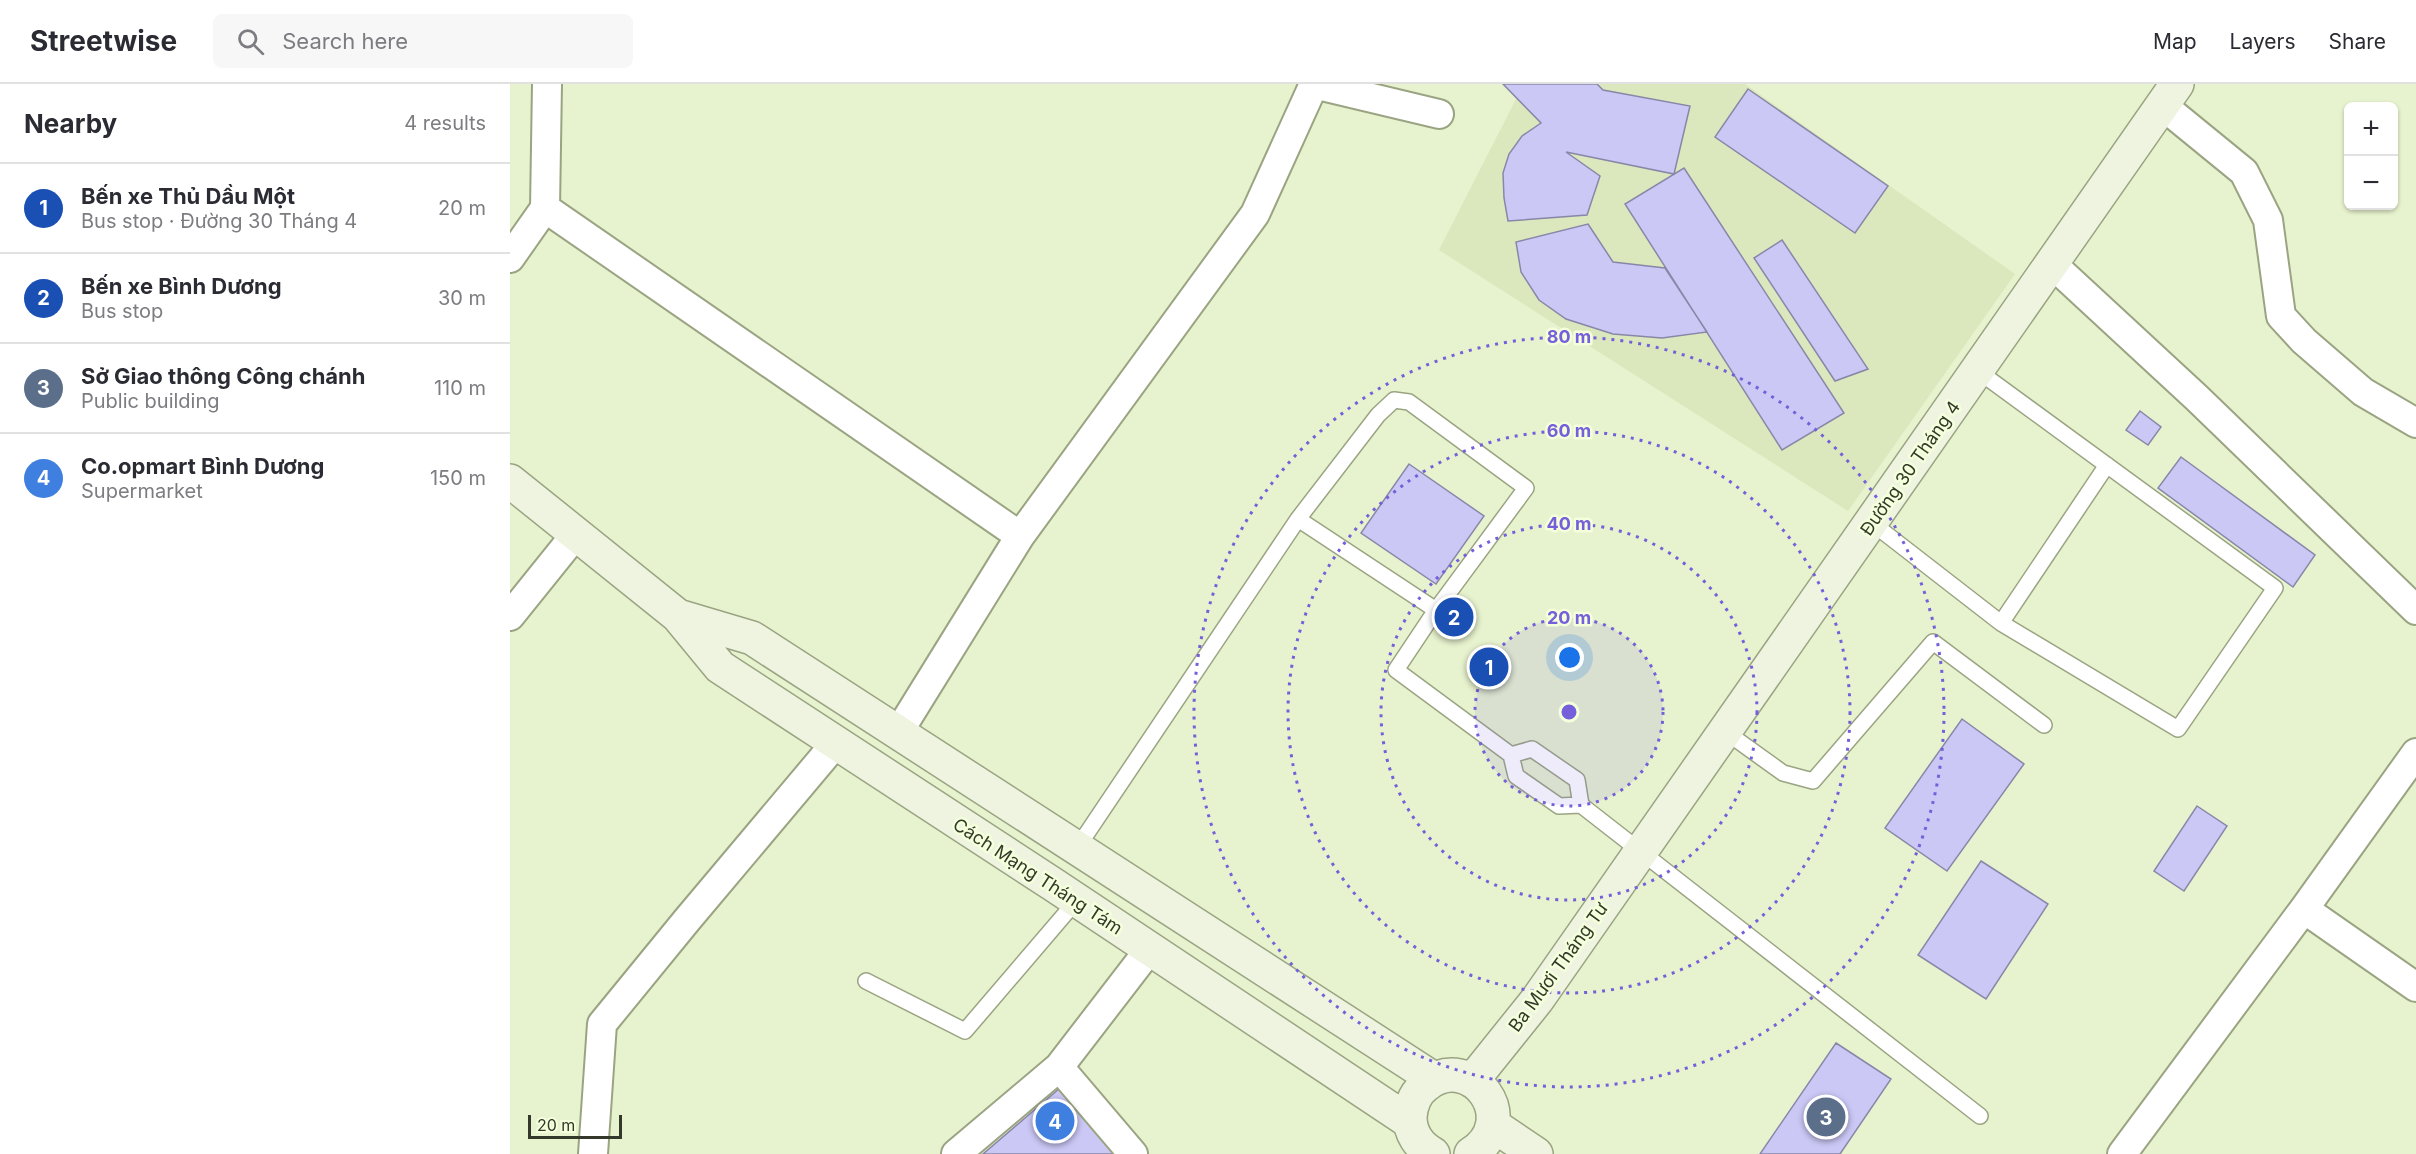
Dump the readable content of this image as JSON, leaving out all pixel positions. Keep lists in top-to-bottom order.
{
  "streets": {
    "main road": ["Đường 30 Tháng 4", "Cách Mạng Tháng Tám", "Ba Mươi Tháng Tư"]
  },
  "crossings": [
    ["Đường 30 Tháng 4", "Ba Mươi Tháng Tư"]
  ],
  "scale_bar": "20 m",
  "page": {
    "header": "Streetwise",
    "search": "Search here",
    "nav": ["Map", "Layers", "Share"],
    "heading": ["Nearby", "4 results"],
    "map_buttons": ["+", "−"],
    "list": [
      {
        "mark": "1",
        "name": "Bến xe Thủ Dầu Một",
        "note": "Bus stop · Đường 30 Tháng 4",
        "value": "20 m"
      },
      {
        "mark": "2",
        "name": "Bến xe Bình Dương",
        "note": "Bus stop",
        "value": "30 m"
      },
      {
        "mark": "3",
        "name": "Sở Giao thông Công chánh",
        "note": "Public building",
        "value": "110 m"
      },
      {
        "mark": "4",
        "name": "Co.opmart Bình Dương",
        "note": "Supermarket",
        "value": "150 m"
      }
    ],
    "pins": [
      "2",
      "1",
      "3",
      "4"
    ],
    "scale": "20 m"
  },
  "rings": [
    "80 m",
    "60 m",
    "40 m",
    "20 m"
  ]
}
